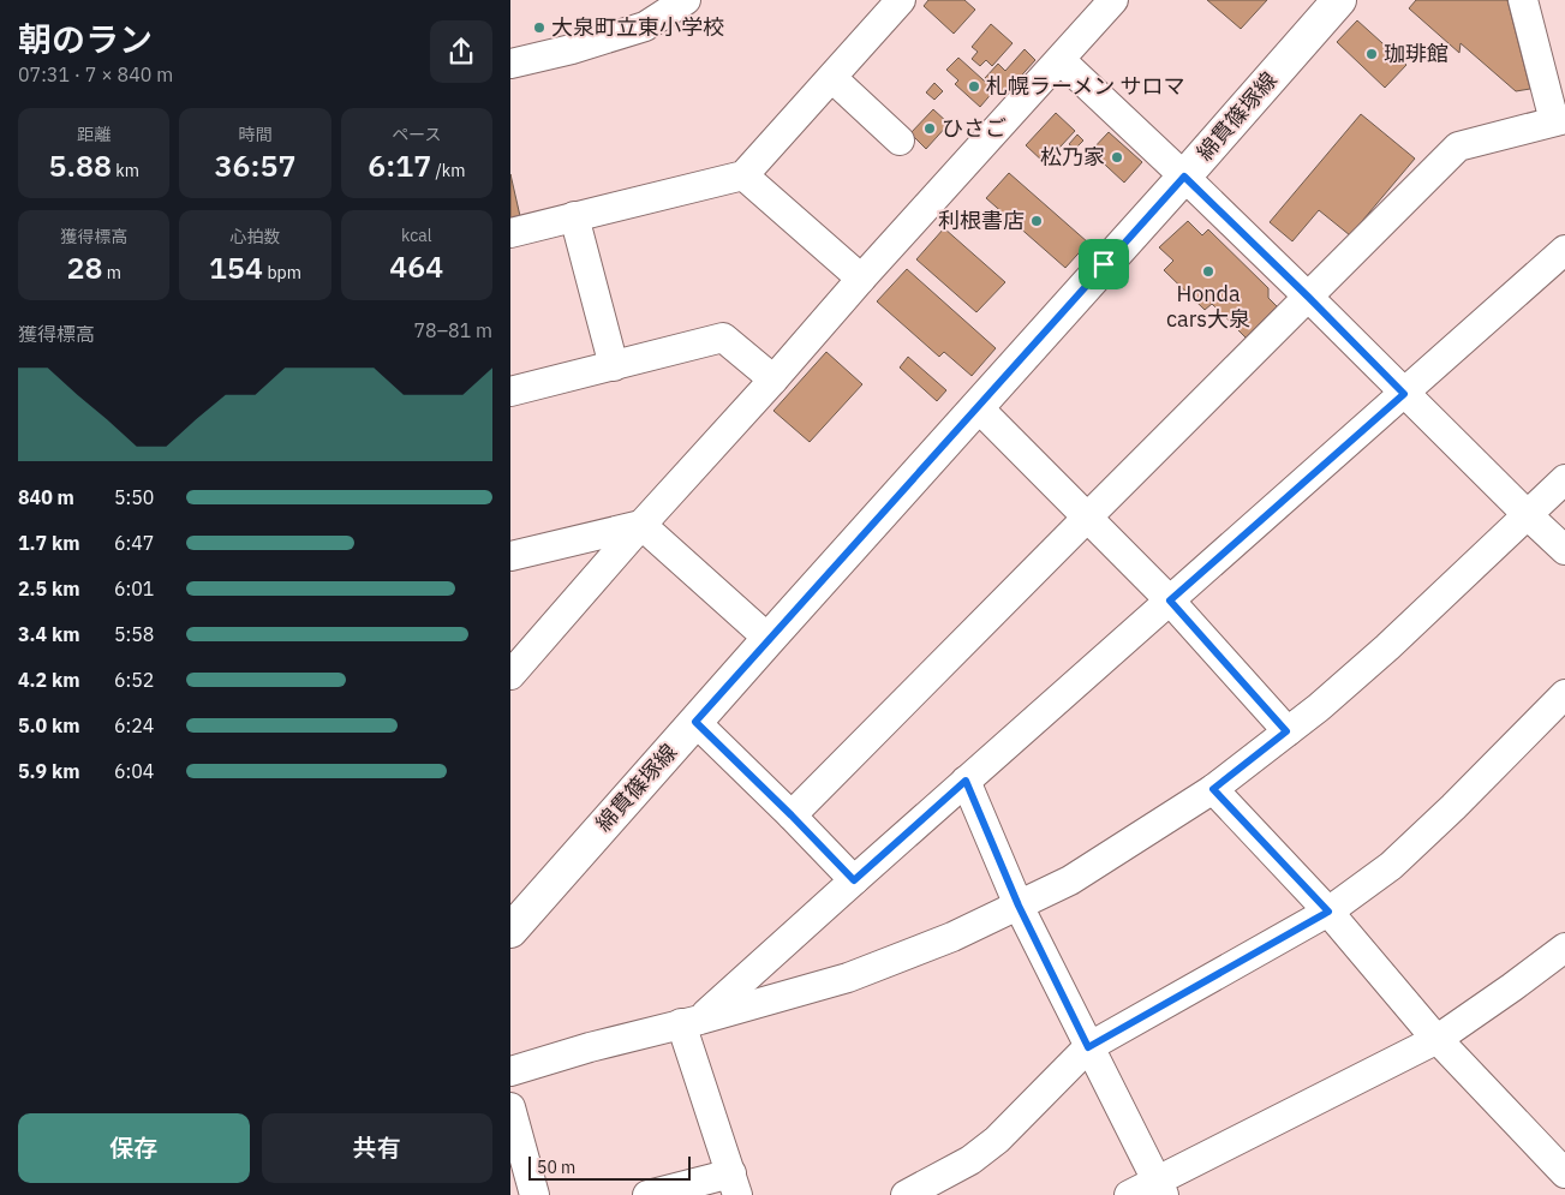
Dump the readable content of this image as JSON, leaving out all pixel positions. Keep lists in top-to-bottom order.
{
  "streets": {
    "main road": ["綿貫篠塚線"]
  },
  "places": [
    "大泉町立東小学校",
    "珈琲館",
    "札幌ラーメン サロマ",
    "ひさご",
    "松乃家",
    "利根書店",
    "Honda cars大泉"
  ],
  "scale_bar": "50 m",
  "page": {
    "heading": ["朝のラン", "07:31 · 7 × 840 m"],
    "stats": [
      ["距離", "5.88 km"],
      ["時間", "36:57"],
      ["ペース", "6:17 /km"],
      ["獲得標高", "28 m"],
      ["心拍数", "154 bpm"],
      ["kcal", "464"]
    ],
    "chart": ["獲得標高", "78–81 m"],
    "list": [
      {
        "name": "840 m",
        "note": "5:50"
      },
      {
        "name": "1.7 km",
        "note": "6:47"
      },
      {
        "name": "2.5 km",
        "note": "6:01"
      },
      {
        "name": "3.4 km",
        "note": "5:58"
      },
      {
        "name": "4.2 km",
        "note": "6:52"
      },
      {
        "name": "5.0 km",
        "note": "6:24"
      },
      {
        "name": "5.9 km",
        "note": "6:04"
      }
    ],
    "buttons": ["保存", "共有"],
    "scale": "50 m"
  }
}
